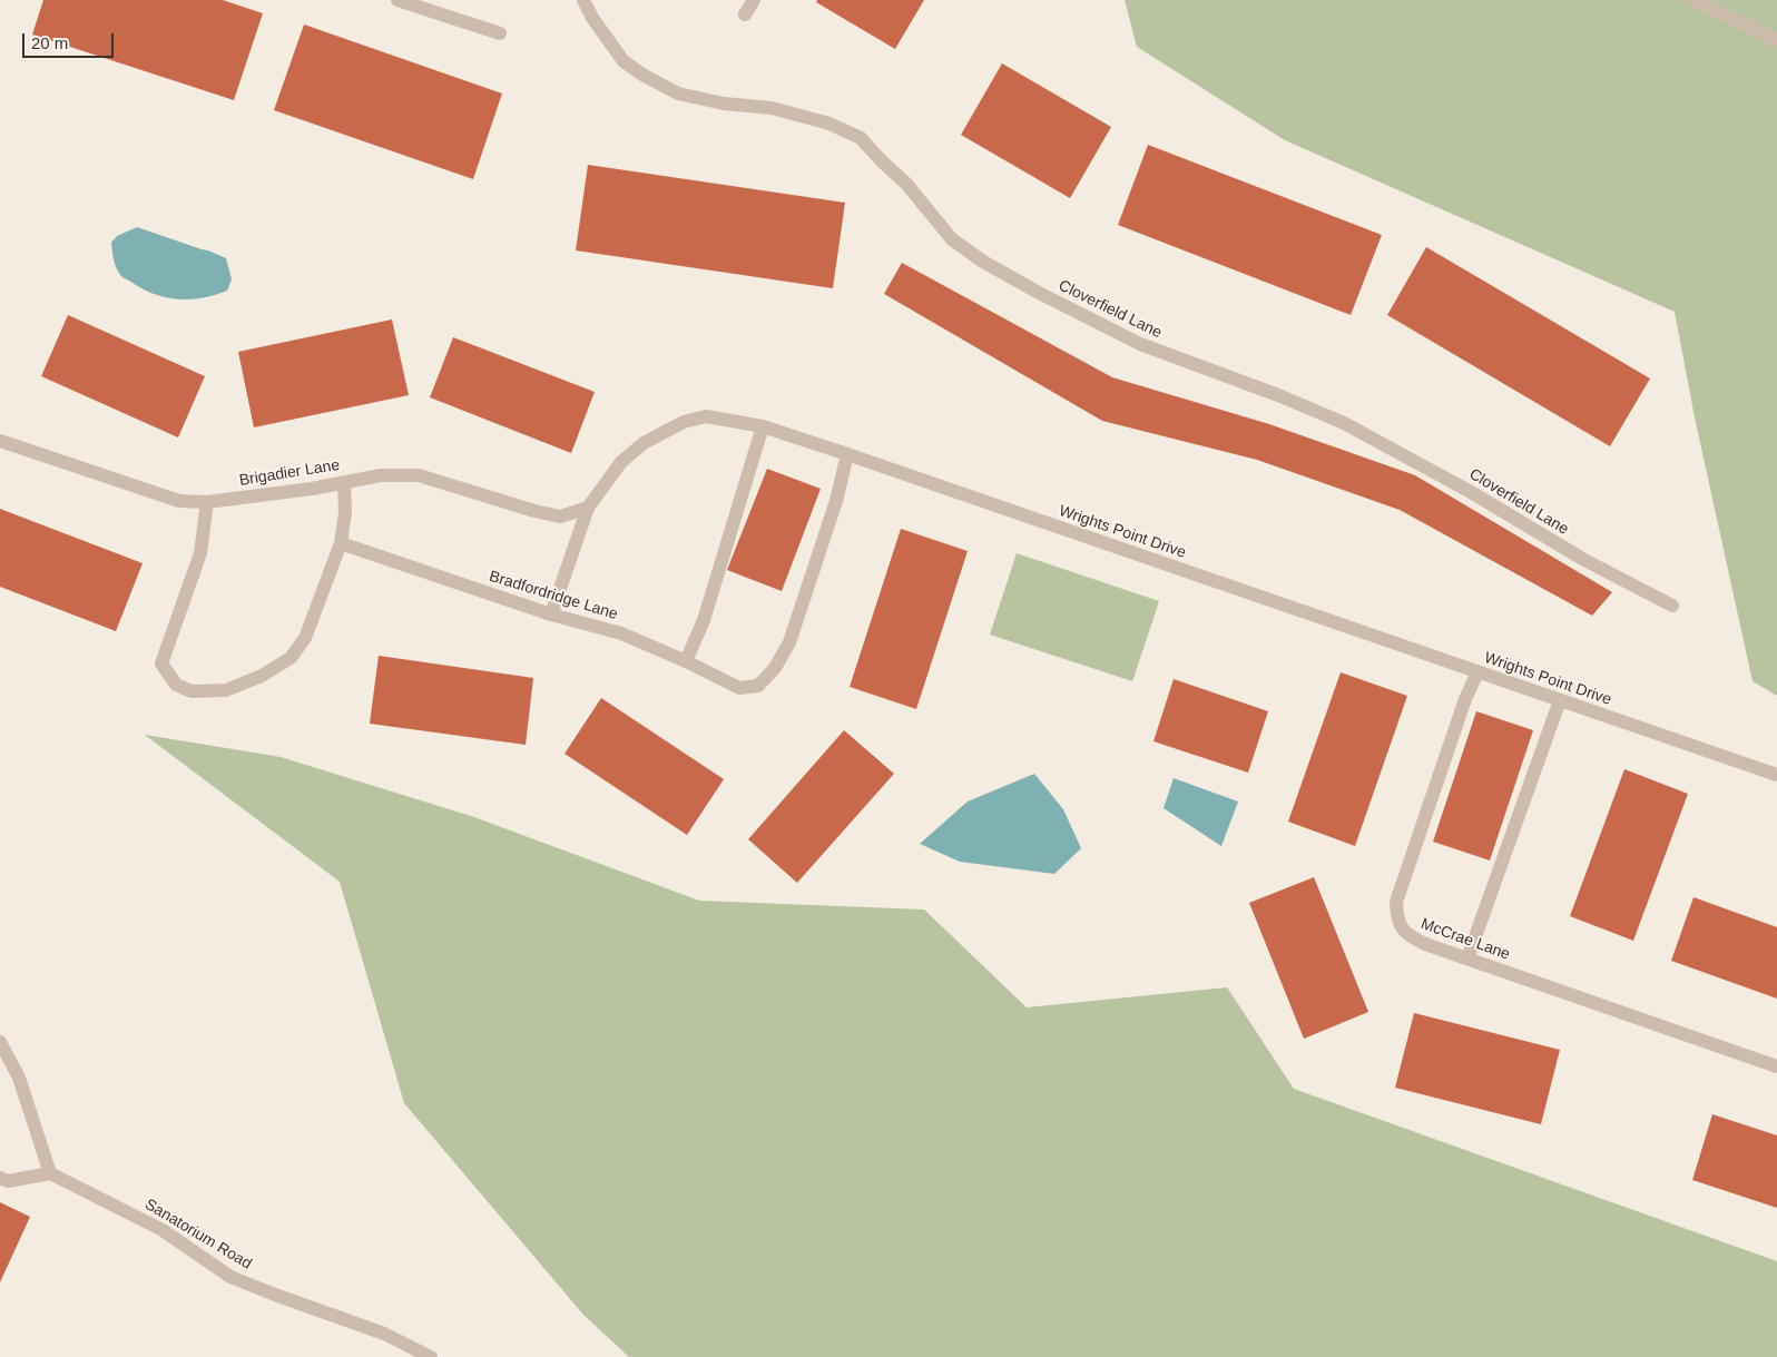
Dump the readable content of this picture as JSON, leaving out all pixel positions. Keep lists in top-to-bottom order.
{
  "streets": {
    "street": [
      "Cloverfield Lane",
      "Brigadier Lane",
      "Wrights Point Drive",
      "Bradfordridge Lane",
      "McCrae Lane",
      "Sanatorium Road"
    ]
  },
  "crossings": [
    ["Brigadier Lane", "Wrights Point Drive"],
    ["Wrights Point Drive", "Bradfordridge Lane"],
    ["Wrights Point Drive", "McCrae Lane"]
  ],
  "scale_bar": "20 m"
}
